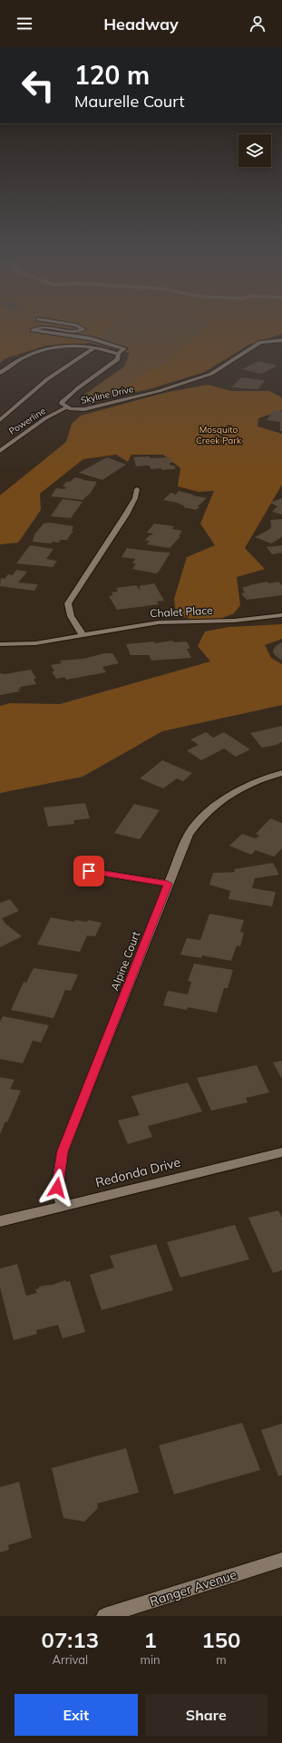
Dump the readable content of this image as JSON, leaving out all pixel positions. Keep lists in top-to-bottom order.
{
  "streets": {
    "street": [
      "Skyline Drive",
      "Powerline",
      "Chalet Place",
      "Alpine Court",
      "Redonda Drive",
      "Ranger Avenue"
    ]
  },
  "crossings": [
    ["Skyline Drive", "Powerline"],
    ["Alpine Court", "Redonda Drive"]
  ],
  "parks": ["Mosquito Creek Park"],
  "page": {
    "header": "Headway",
    "turn": ["120 m", "Maurelle Court"],
    "eta": [
      "07:13",
      "Arrival",
      "1",
      "min",
      "150",
      "m"
    ],
    "buttons": ["Exit", "Share"]
  }
}
